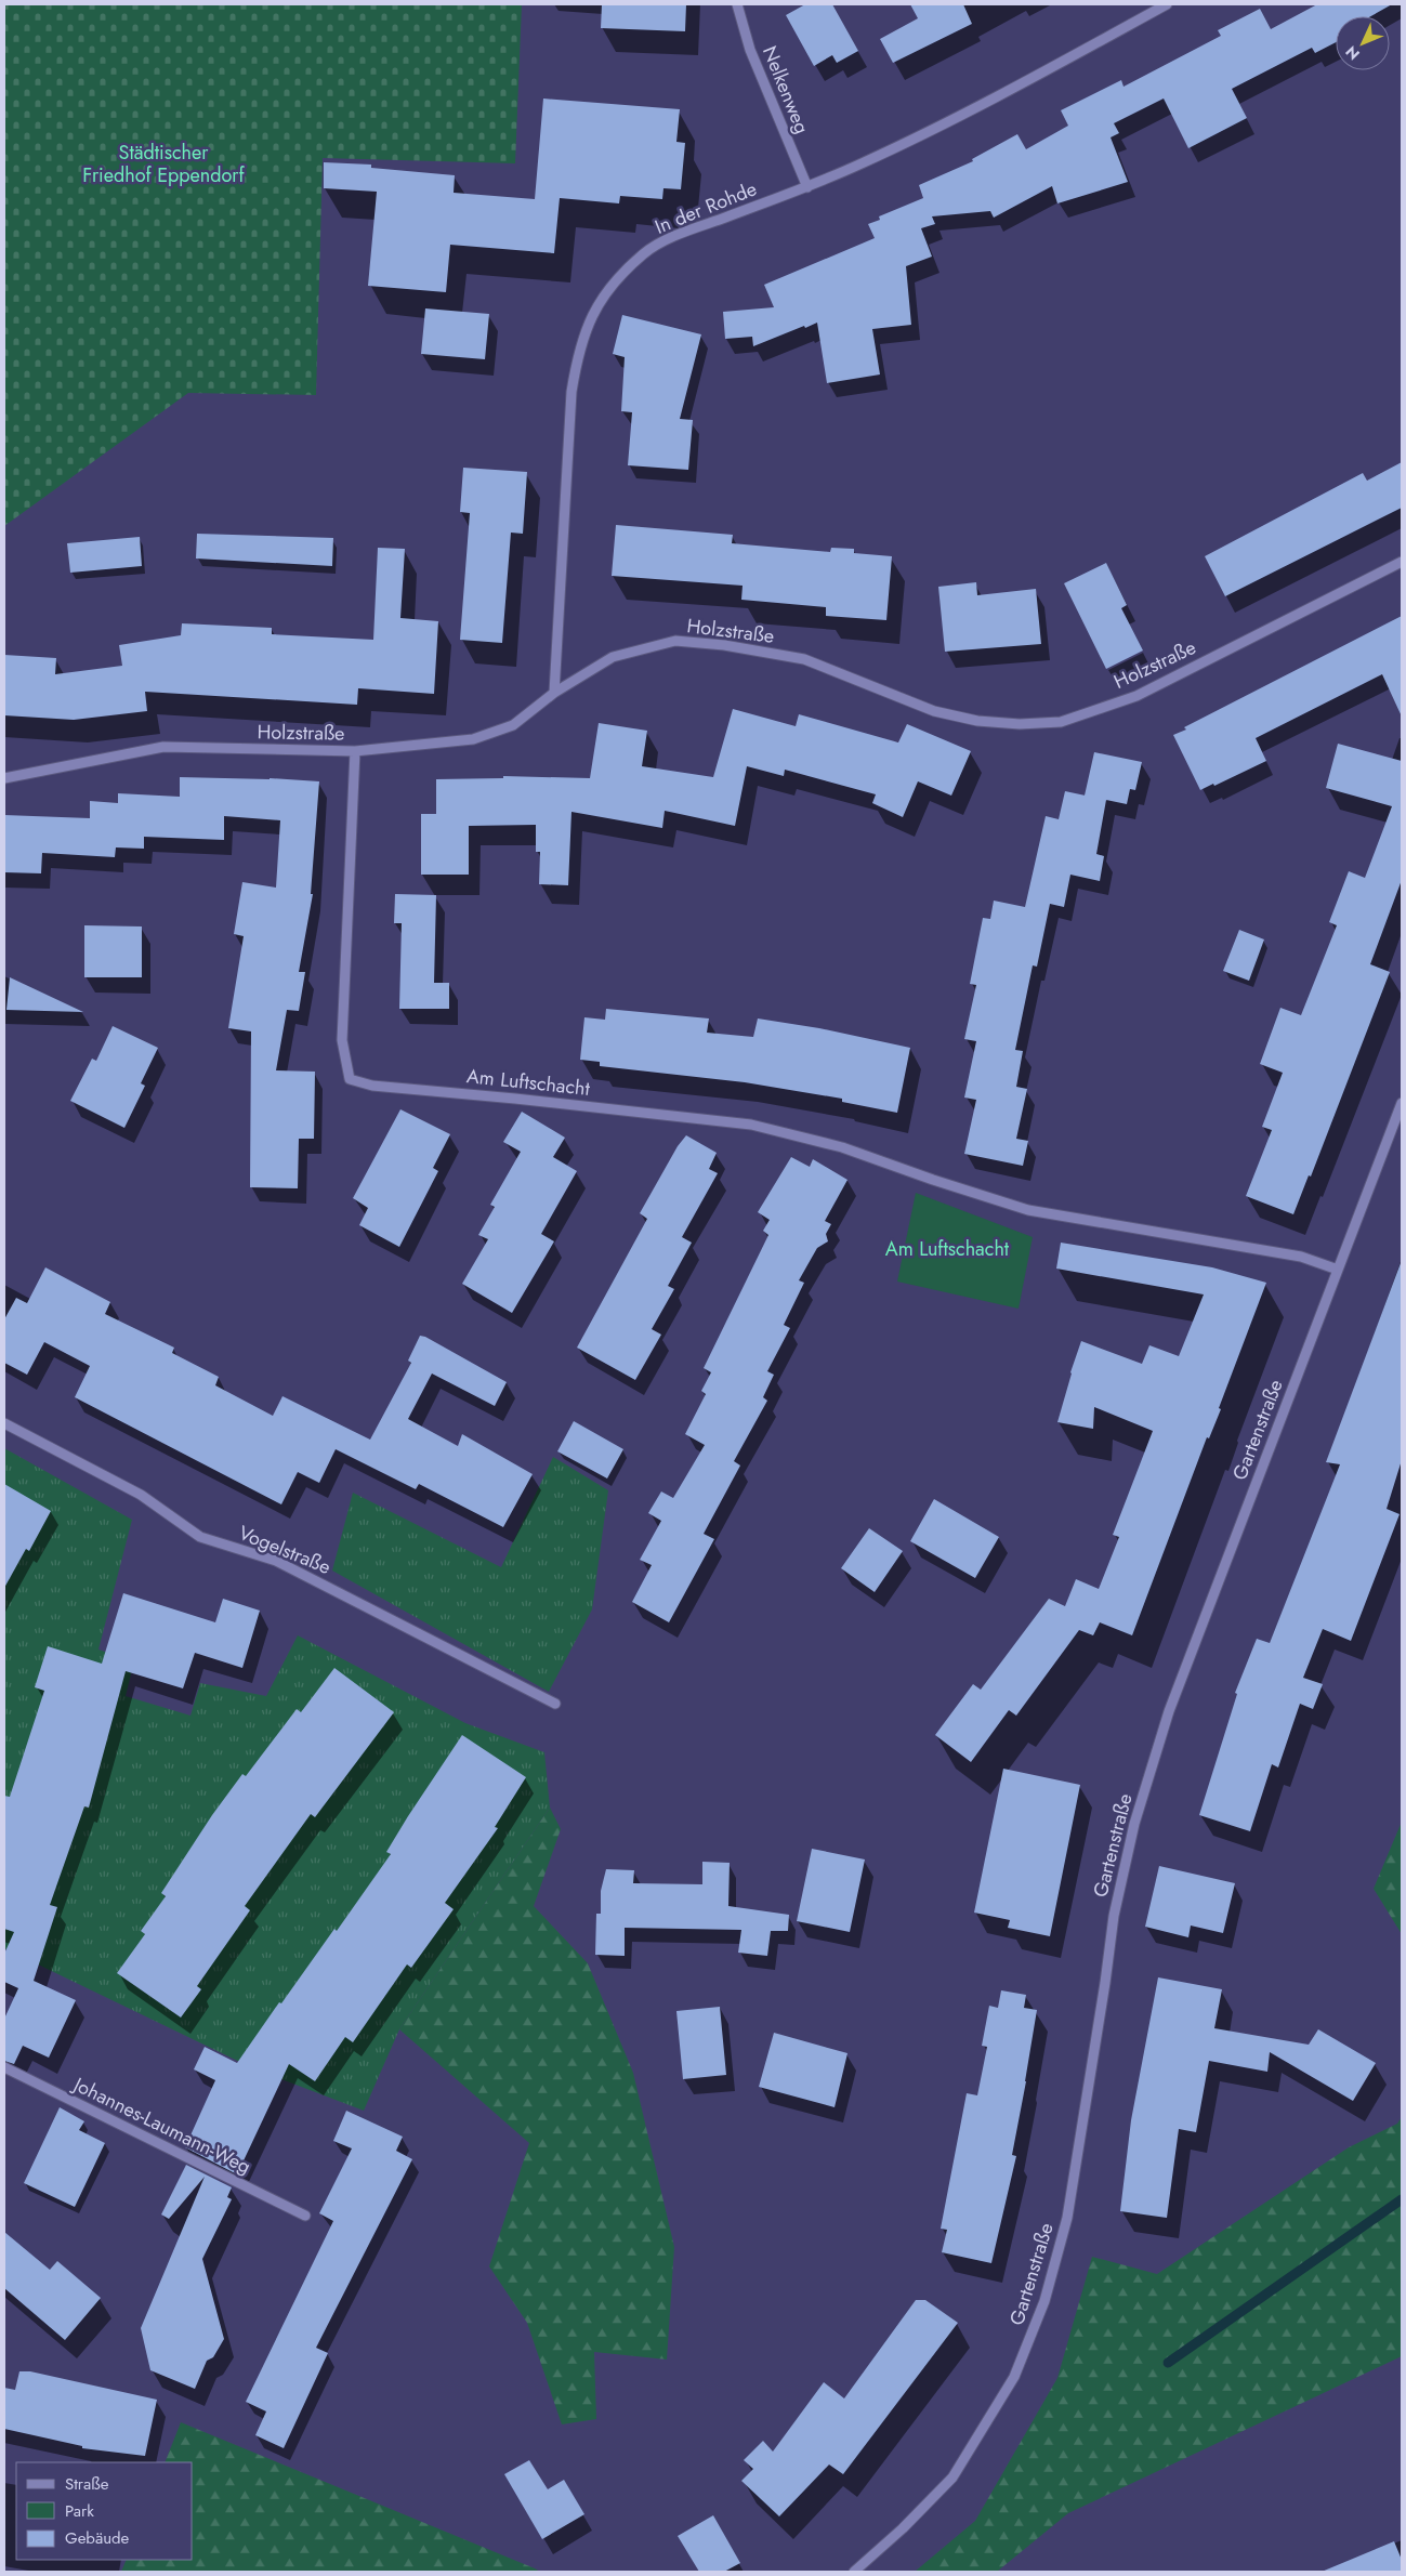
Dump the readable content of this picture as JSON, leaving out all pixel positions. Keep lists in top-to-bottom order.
{
  "streets": {
    "street": [
      "Nelkenweg",
      "In der Rohde",
      "Holzstraße",
      "Am Luftschacht",
      "Gartenstraße",
      "Vogelstraße",
      "Johannes-Laumann-Weg"
    ]
  },
  "crossings": [
    ["Nelkenweg", "In der Rohde"],
    ["In der Rohde", "Holzstraße"],
    ["Holzstraße", "Am Luftschacht"],
    ["Am Luftschacht", "Gartenstraße"]
  ],
  "parks": ["Städtischer Friedhof Eppendorf", "Am Luftschacht"],
  "legend": ["Straße", "Park", "Gebäude"],
  "north": "bottom left"
}
